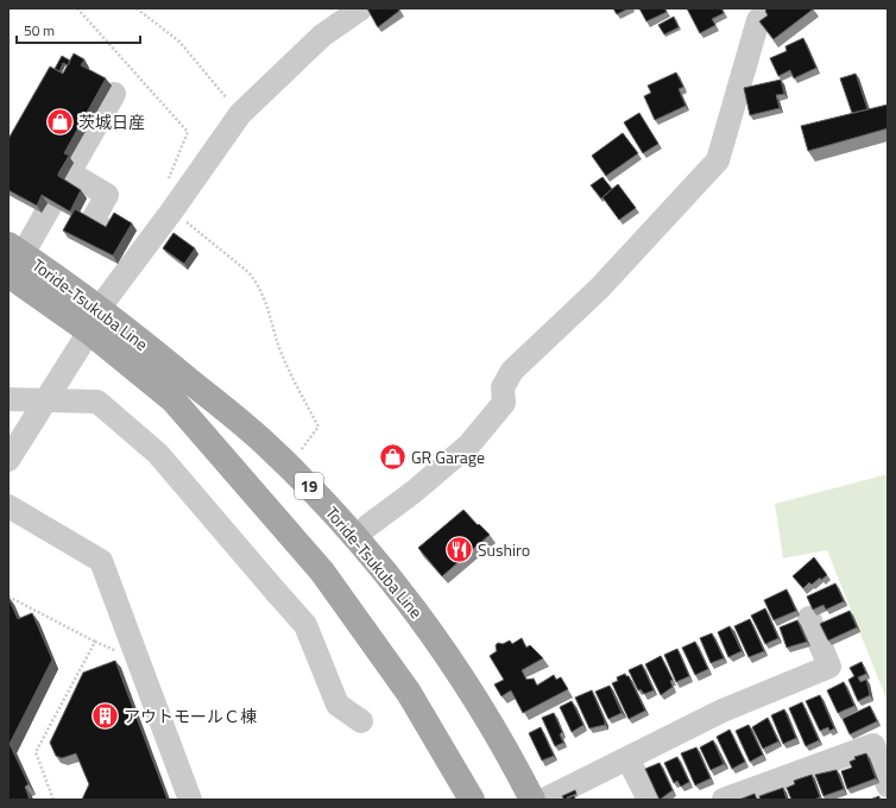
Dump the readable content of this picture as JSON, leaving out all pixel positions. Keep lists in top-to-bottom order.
{
  "streets": {
    "main road": ["Toride-Tsukuba Line", "19"]
  },
  "places": {
    "shop": ["茨城日産", "GR Garage"],
    "restaurant": ["Sushiro"],
    "building": ["アウトモールＣ棟"]
  },
  "scale_bar": "50 m"
}
